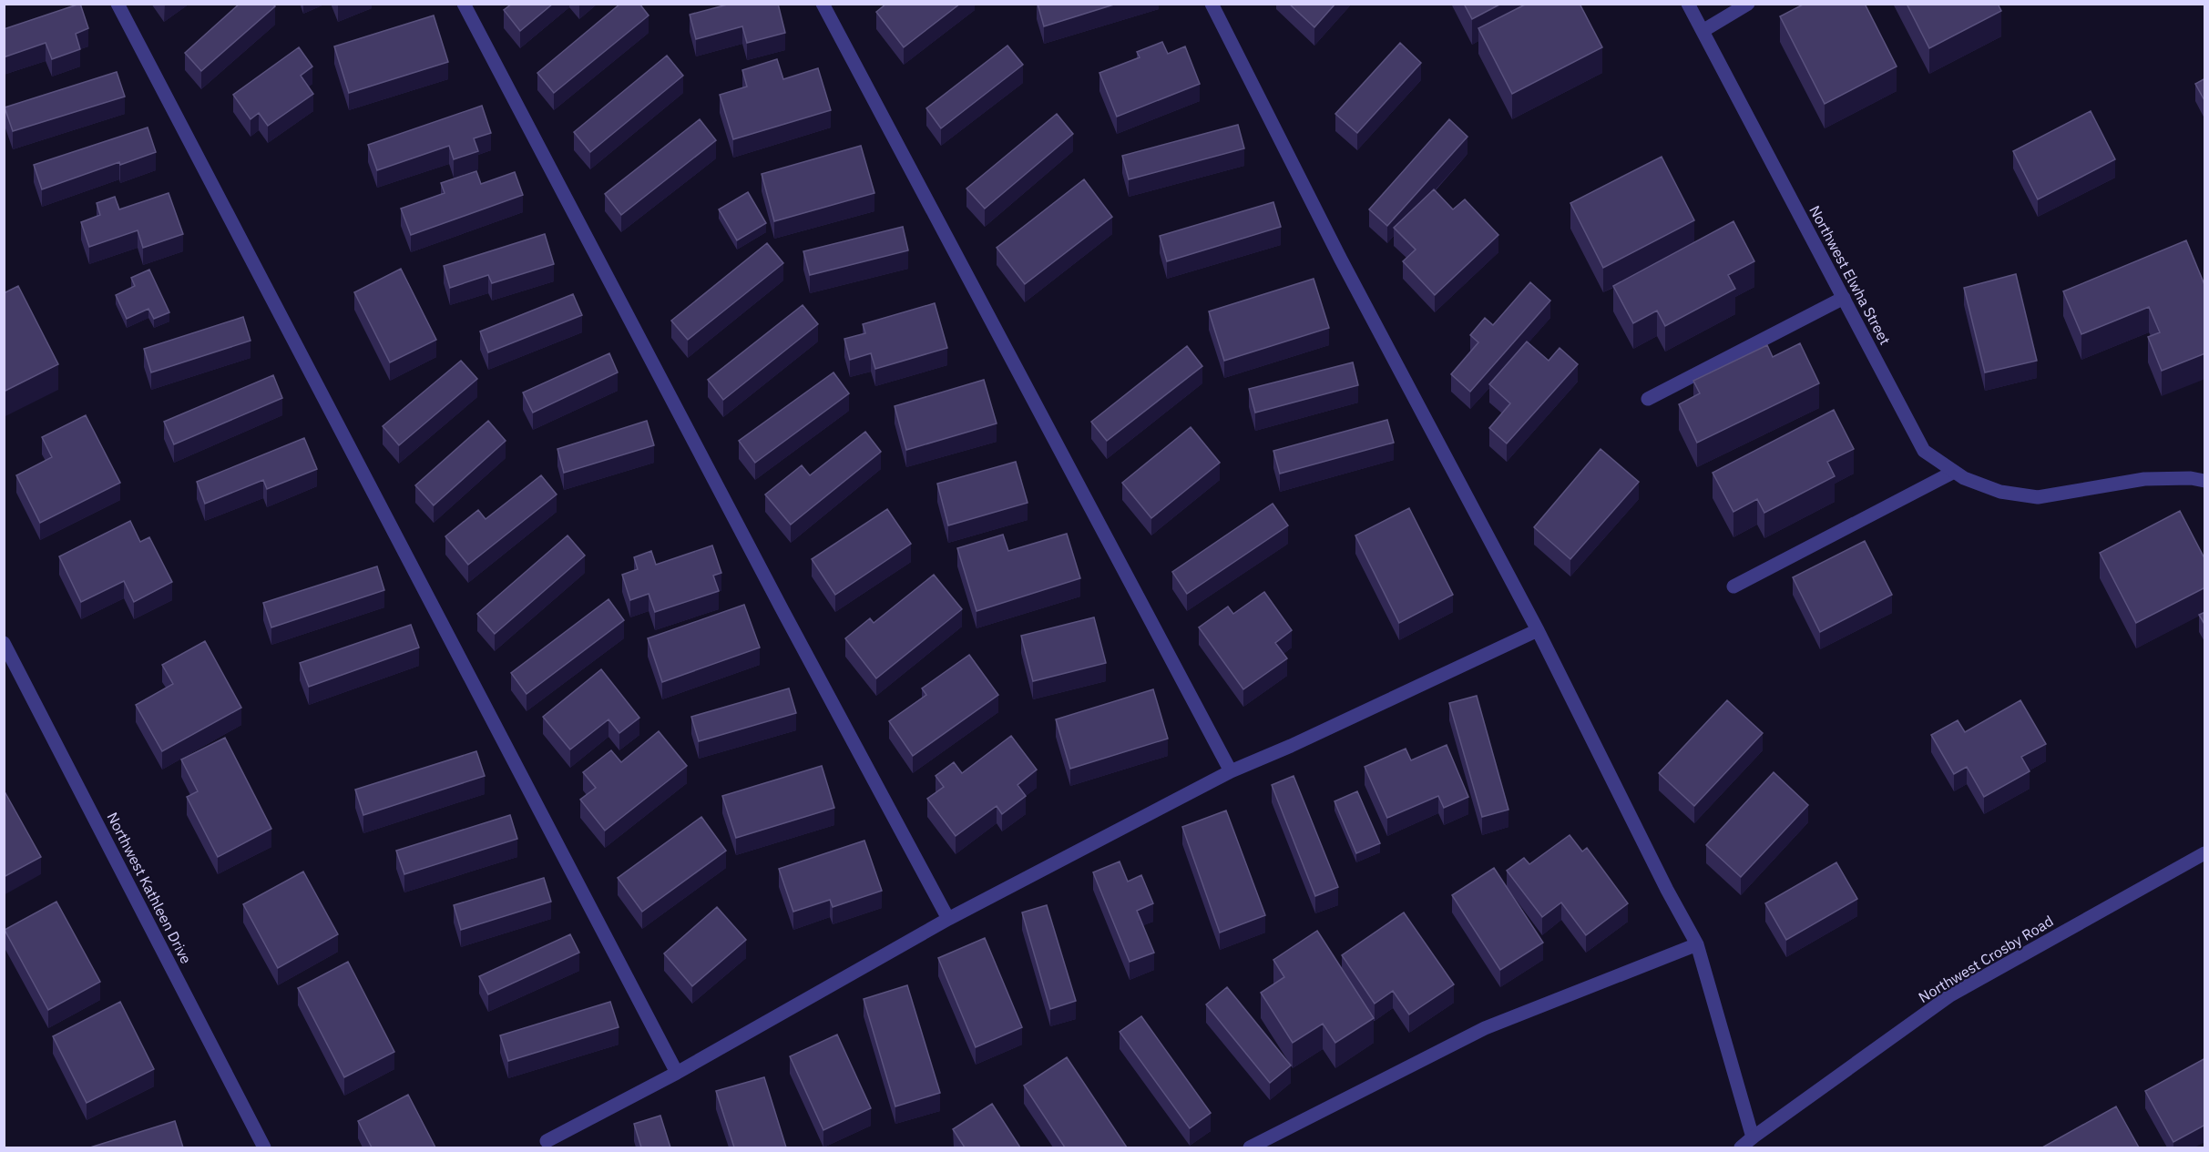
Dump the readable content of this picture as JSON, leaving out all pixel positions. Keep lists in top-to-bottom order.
{
  "streets": {
    "street": ["Northwest Elwha Street", "Northwest Kathleen Drive", "Northwest Crosby Road"]
  }
}
